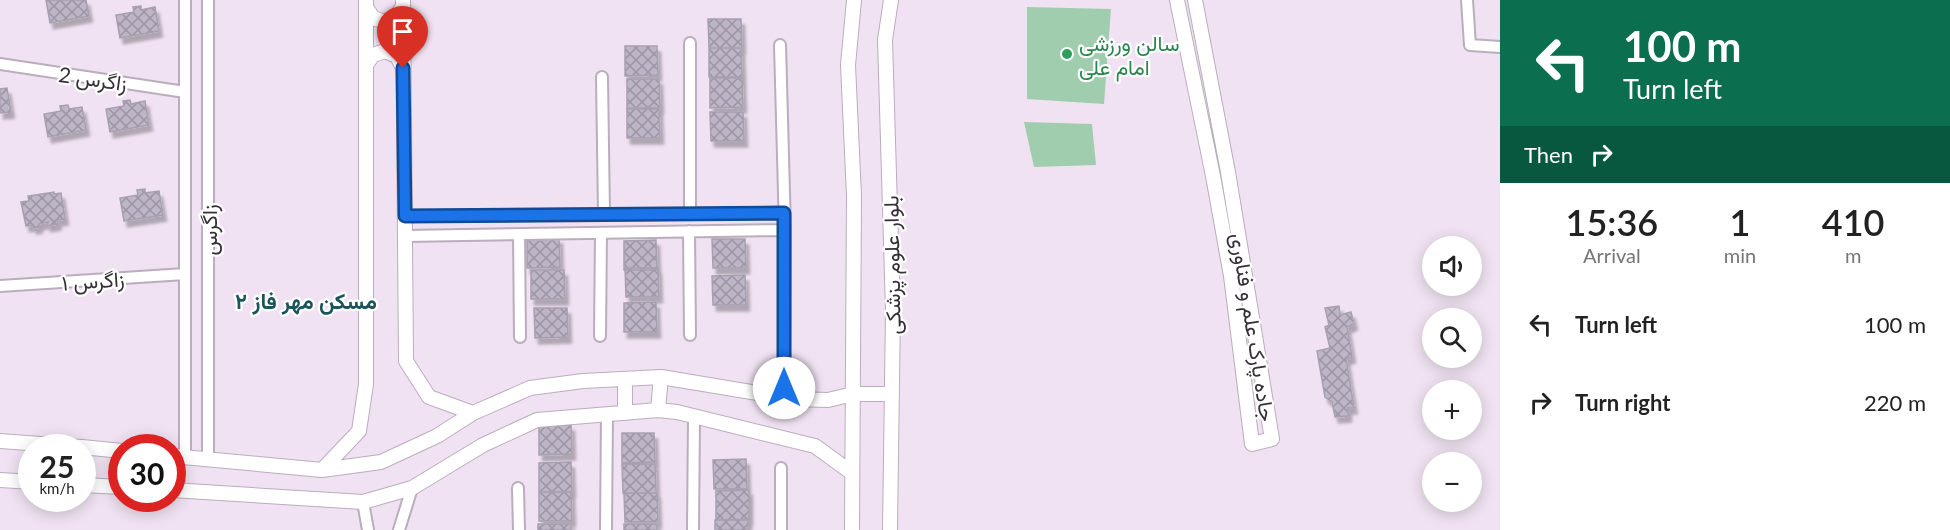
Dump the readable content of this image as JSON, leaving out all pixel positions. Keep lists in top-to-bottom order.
{
  "streets": {
    "street": [
      "زاگرس 2",
      "زاگرس",
      "بلوار علوم پزشکی",
      "زاگرس ۱",
      "جاده پارک علم و فناوری"
    ]
  },
  "crossings": [
    ["زاگرس 2", "زاگرس"],
    ["زاگرس", "زاگرس ۱"]
  ],
  "districts": ["مسکن مهر فاز ۲"],
  "places": ["سالن ورزشی امام علی"],
  "page": {
    "turn": ["100 m", "Turn left"],
    "then": "Then",
    "eta": [
      "15:36",
      "Arrival",
      "1",
      "min",
      "410",
      "m"
    ],
    "map_buttons": ["+", "−"],
    "list": [
      {
        "name": "Turn left",
        "value": "100 m"
      },
      {
        "name": "Turn right",
        "value": "220 m"
      }
    ],
    "speed": "25 km/h",
    "limit": "30"
  }
}
